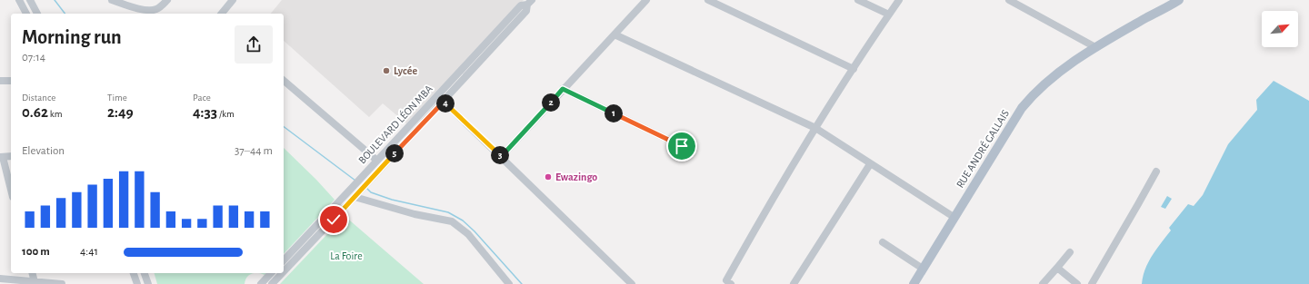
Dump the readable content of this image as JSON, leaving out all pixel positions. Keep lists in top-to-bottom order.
{
  "streets": {
    "main road": ["RUE ANDRÉ GALLAIS"],
    "street": ["BOULEVARD LÉON MBA"]
  },
  "parks": ["La Foire"],
  "places": ["Lycée", "Ewazingo"],
  "north": "top right",
  "page": {
    "heading": ["Morning run", "07:14"],
    "stats": [
      ["Distance", "0.62 km"],
      ["Time", "2:49"],
      ["Pace", "4:33 /km"]
    ],
    "pins": [
      "2",
      "4",
      "1",
      "5",
      "3"
    ],
    "chart": ["Elevation", "37–44 m"],
    "list": [
      {
        "name": "100 m",
        "note": "4:41"
      }
    ]
  }
}
